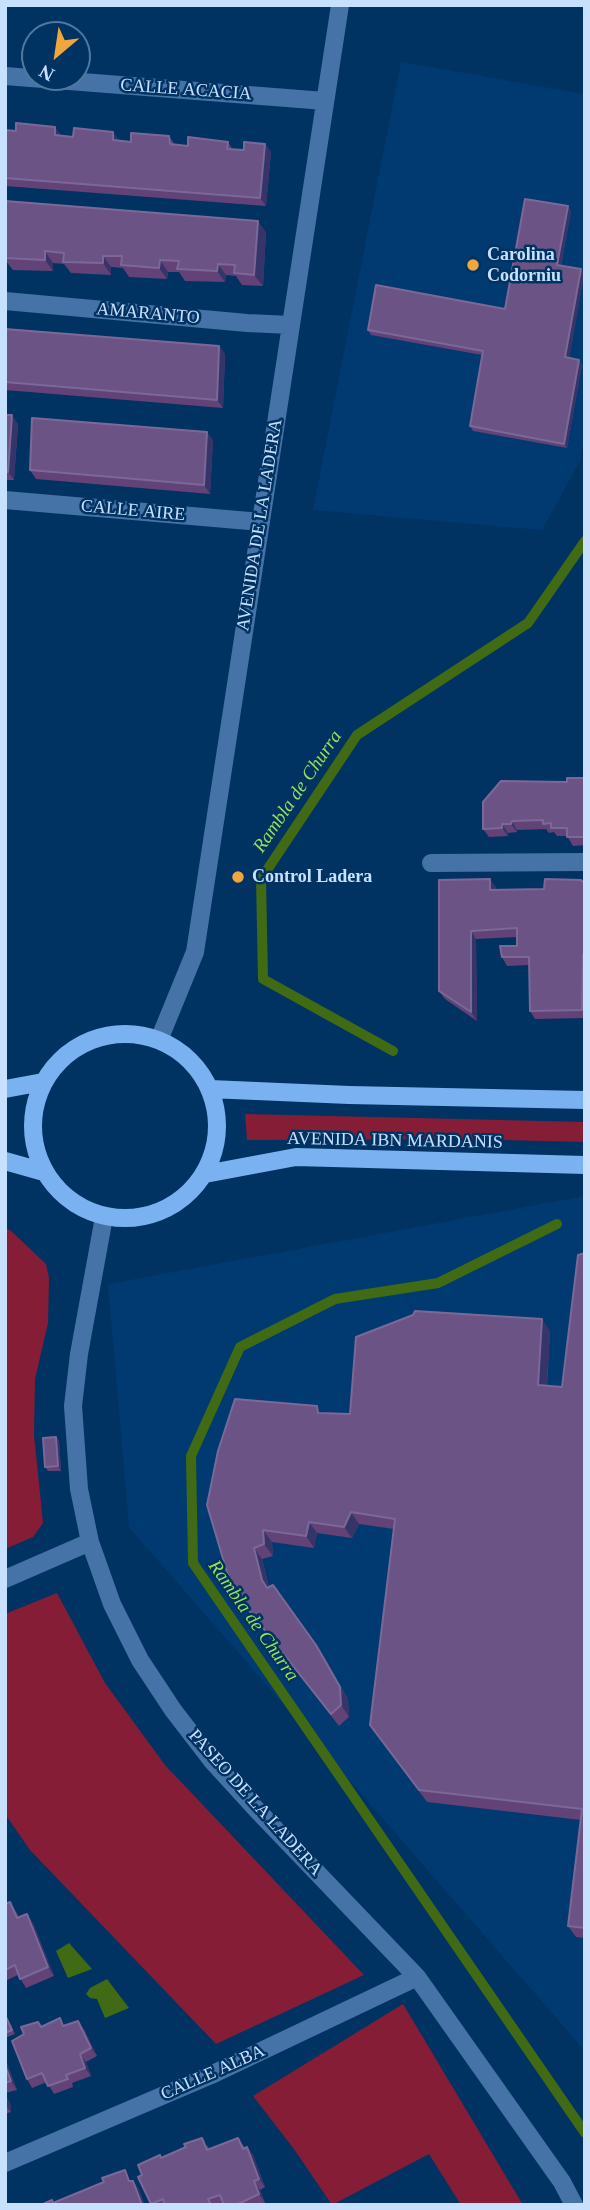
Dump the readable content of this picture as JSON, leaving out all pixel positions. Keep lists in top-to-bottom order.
{
  "streets": {
    "main road": ["AVENIDA IBN MARDANIS"],
    "street": [
      "CALLE ACACIA",
      "AMARANTO",
      "CALLE AIRE",
      "AVENIDA DE LA LADERA",
      "PASEO DE LA LADERA",
      "CALLE ALBA"
    ]
  },
  "crossings": [
    ["CALLE ACACIA", "AVENIDA DE LA LADERA"],
    ["AMARANTO", "AVENIDA DE LA LADERA"],
    ["CALLE AIRE", "AVENIDA DE LA LADERA"],
    ["AVENIDA DE LA LADERA", "AVENIDA IBN MARDANIS"],
    ["AVENIDA DE LA LADERA", "PASEO DE LA LADERA"],
    ["AVENIDA IBN MARDANIS", "PASEO DE LA LADERA"],
    ["PASEO DE LA LADERA", "CALLE ALBA"]
  ],
  "water": ["Rambla de Churra"],
  "places": ["Carolina Codorniu", "Control Ladera"],
  "north": "bottom left"
}
